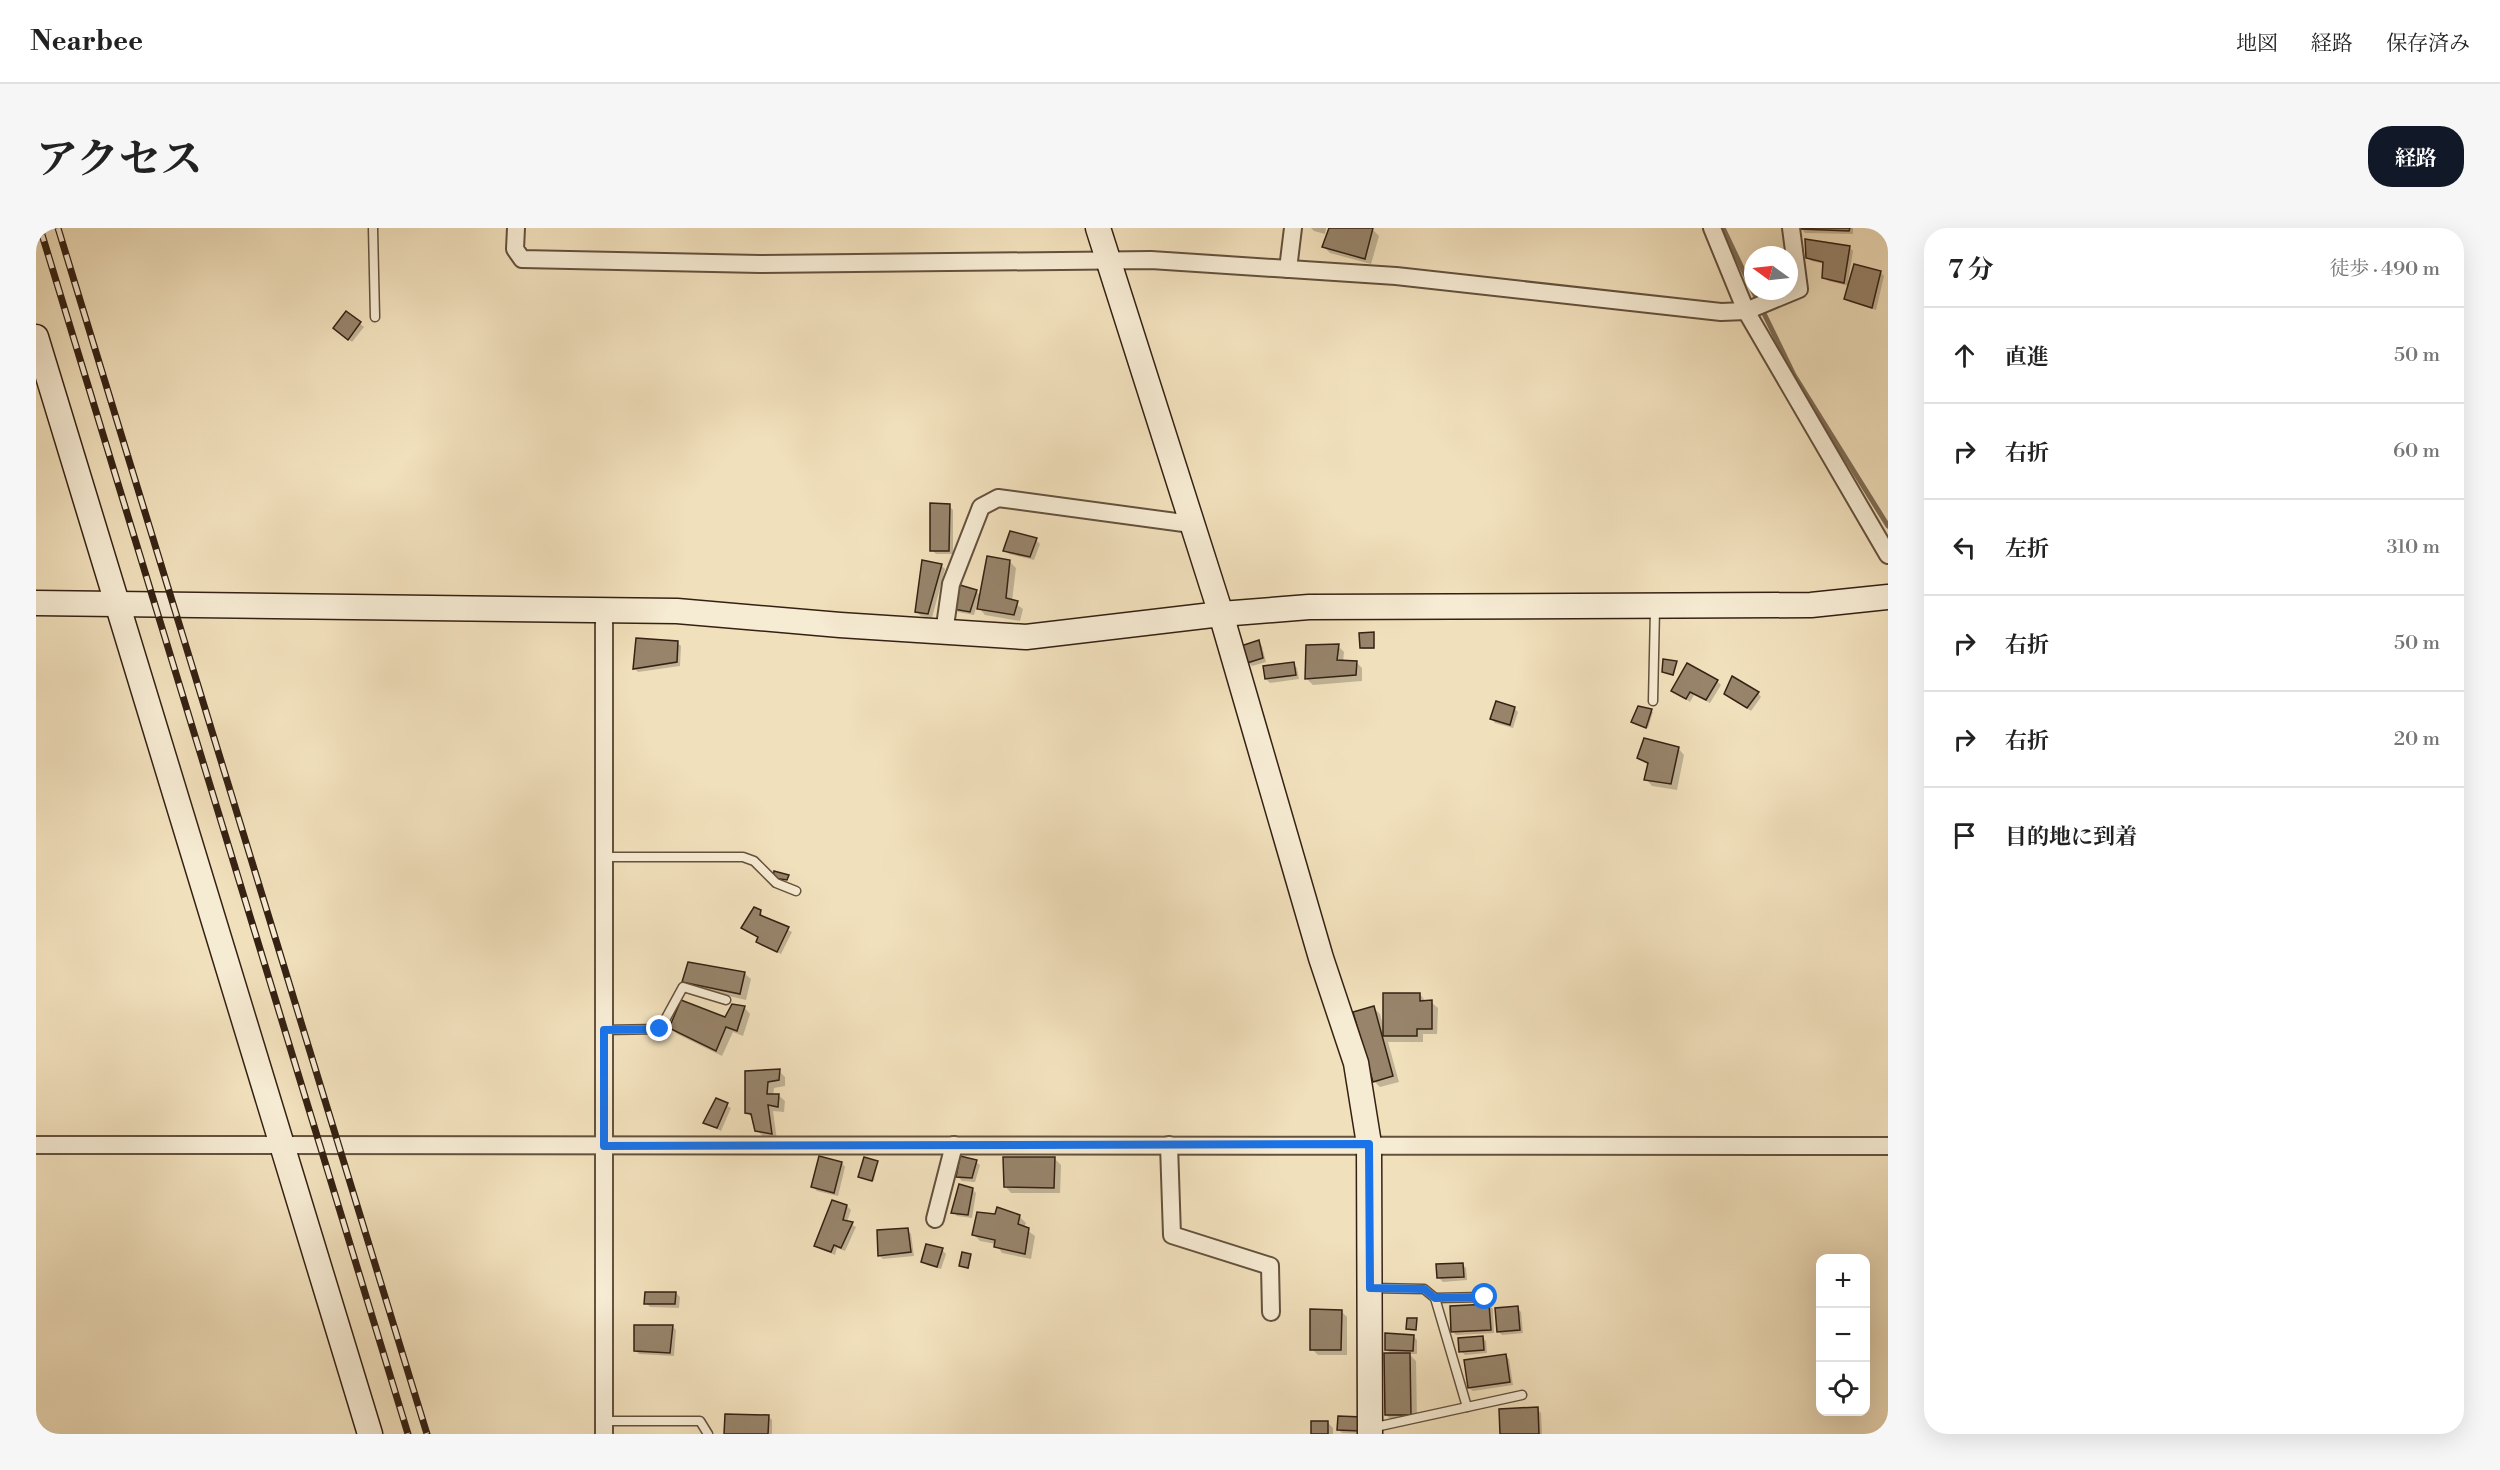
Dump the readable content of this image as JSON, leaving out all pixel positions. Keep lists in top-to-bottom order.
{
  "north": "left",
  "page": {
    "header": "Nearbee",
    "nav": ["地図", "経路", "保存済み"],
    "title": "アクセス",
    "buttons": "経路",
    "heading": ["7 分", "徒歩 · 490 m"],
    "list": [
      ["直進", "50 m"],
      ["右折", "60 m"],
      ["左折", "310 m"],
      ["右折", "50 m"],
      ["右折", "20 m"],
      "目的地に到着"
    ],
    "map_buttons": ["+", "−"]
  }
}
